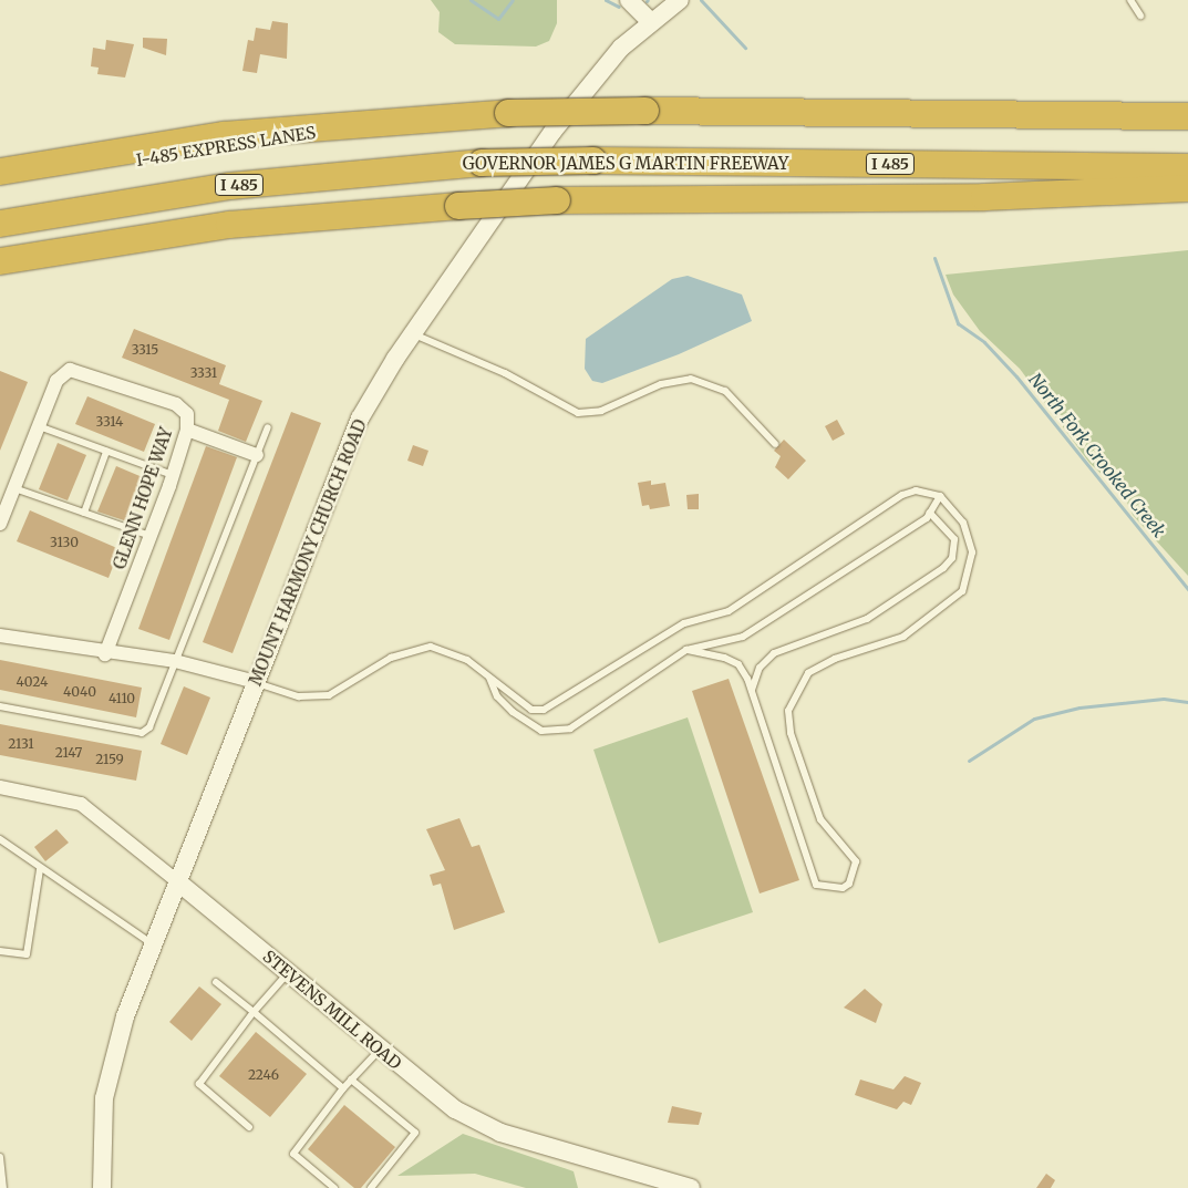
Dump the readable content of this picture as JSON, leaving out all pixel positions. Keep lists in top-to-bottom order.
{
  "streets": {
    "highway": ["I-485 EXPRESS LANES", "GOVERNOR JAMES G MARTIN FREEWAY", "I 485"],
    "street": ["GLENN HOPE WAY", "MOUNT HARMONY CHURCH ROAD", "STEVENS MILL ROAD"]
  },
  "crossings": [
    ["I-485 EXPRESS LANES", "GOVERNOR JAMES G MARTIN FREEWAY"],
    ["MOUNT HARMONY CHURCH ROAD", "STEVENS MILL ROAD"]
  ],
  "water": ["North Fork Crooked Creek"],
  "house_numbers": [
    "3315",
    "3331",
    "3314",
    "3130",
    "4024",
    "4040",
    "4110",
    "2131",
    "2147",
    "2159",
    "2246"
  ]
}
